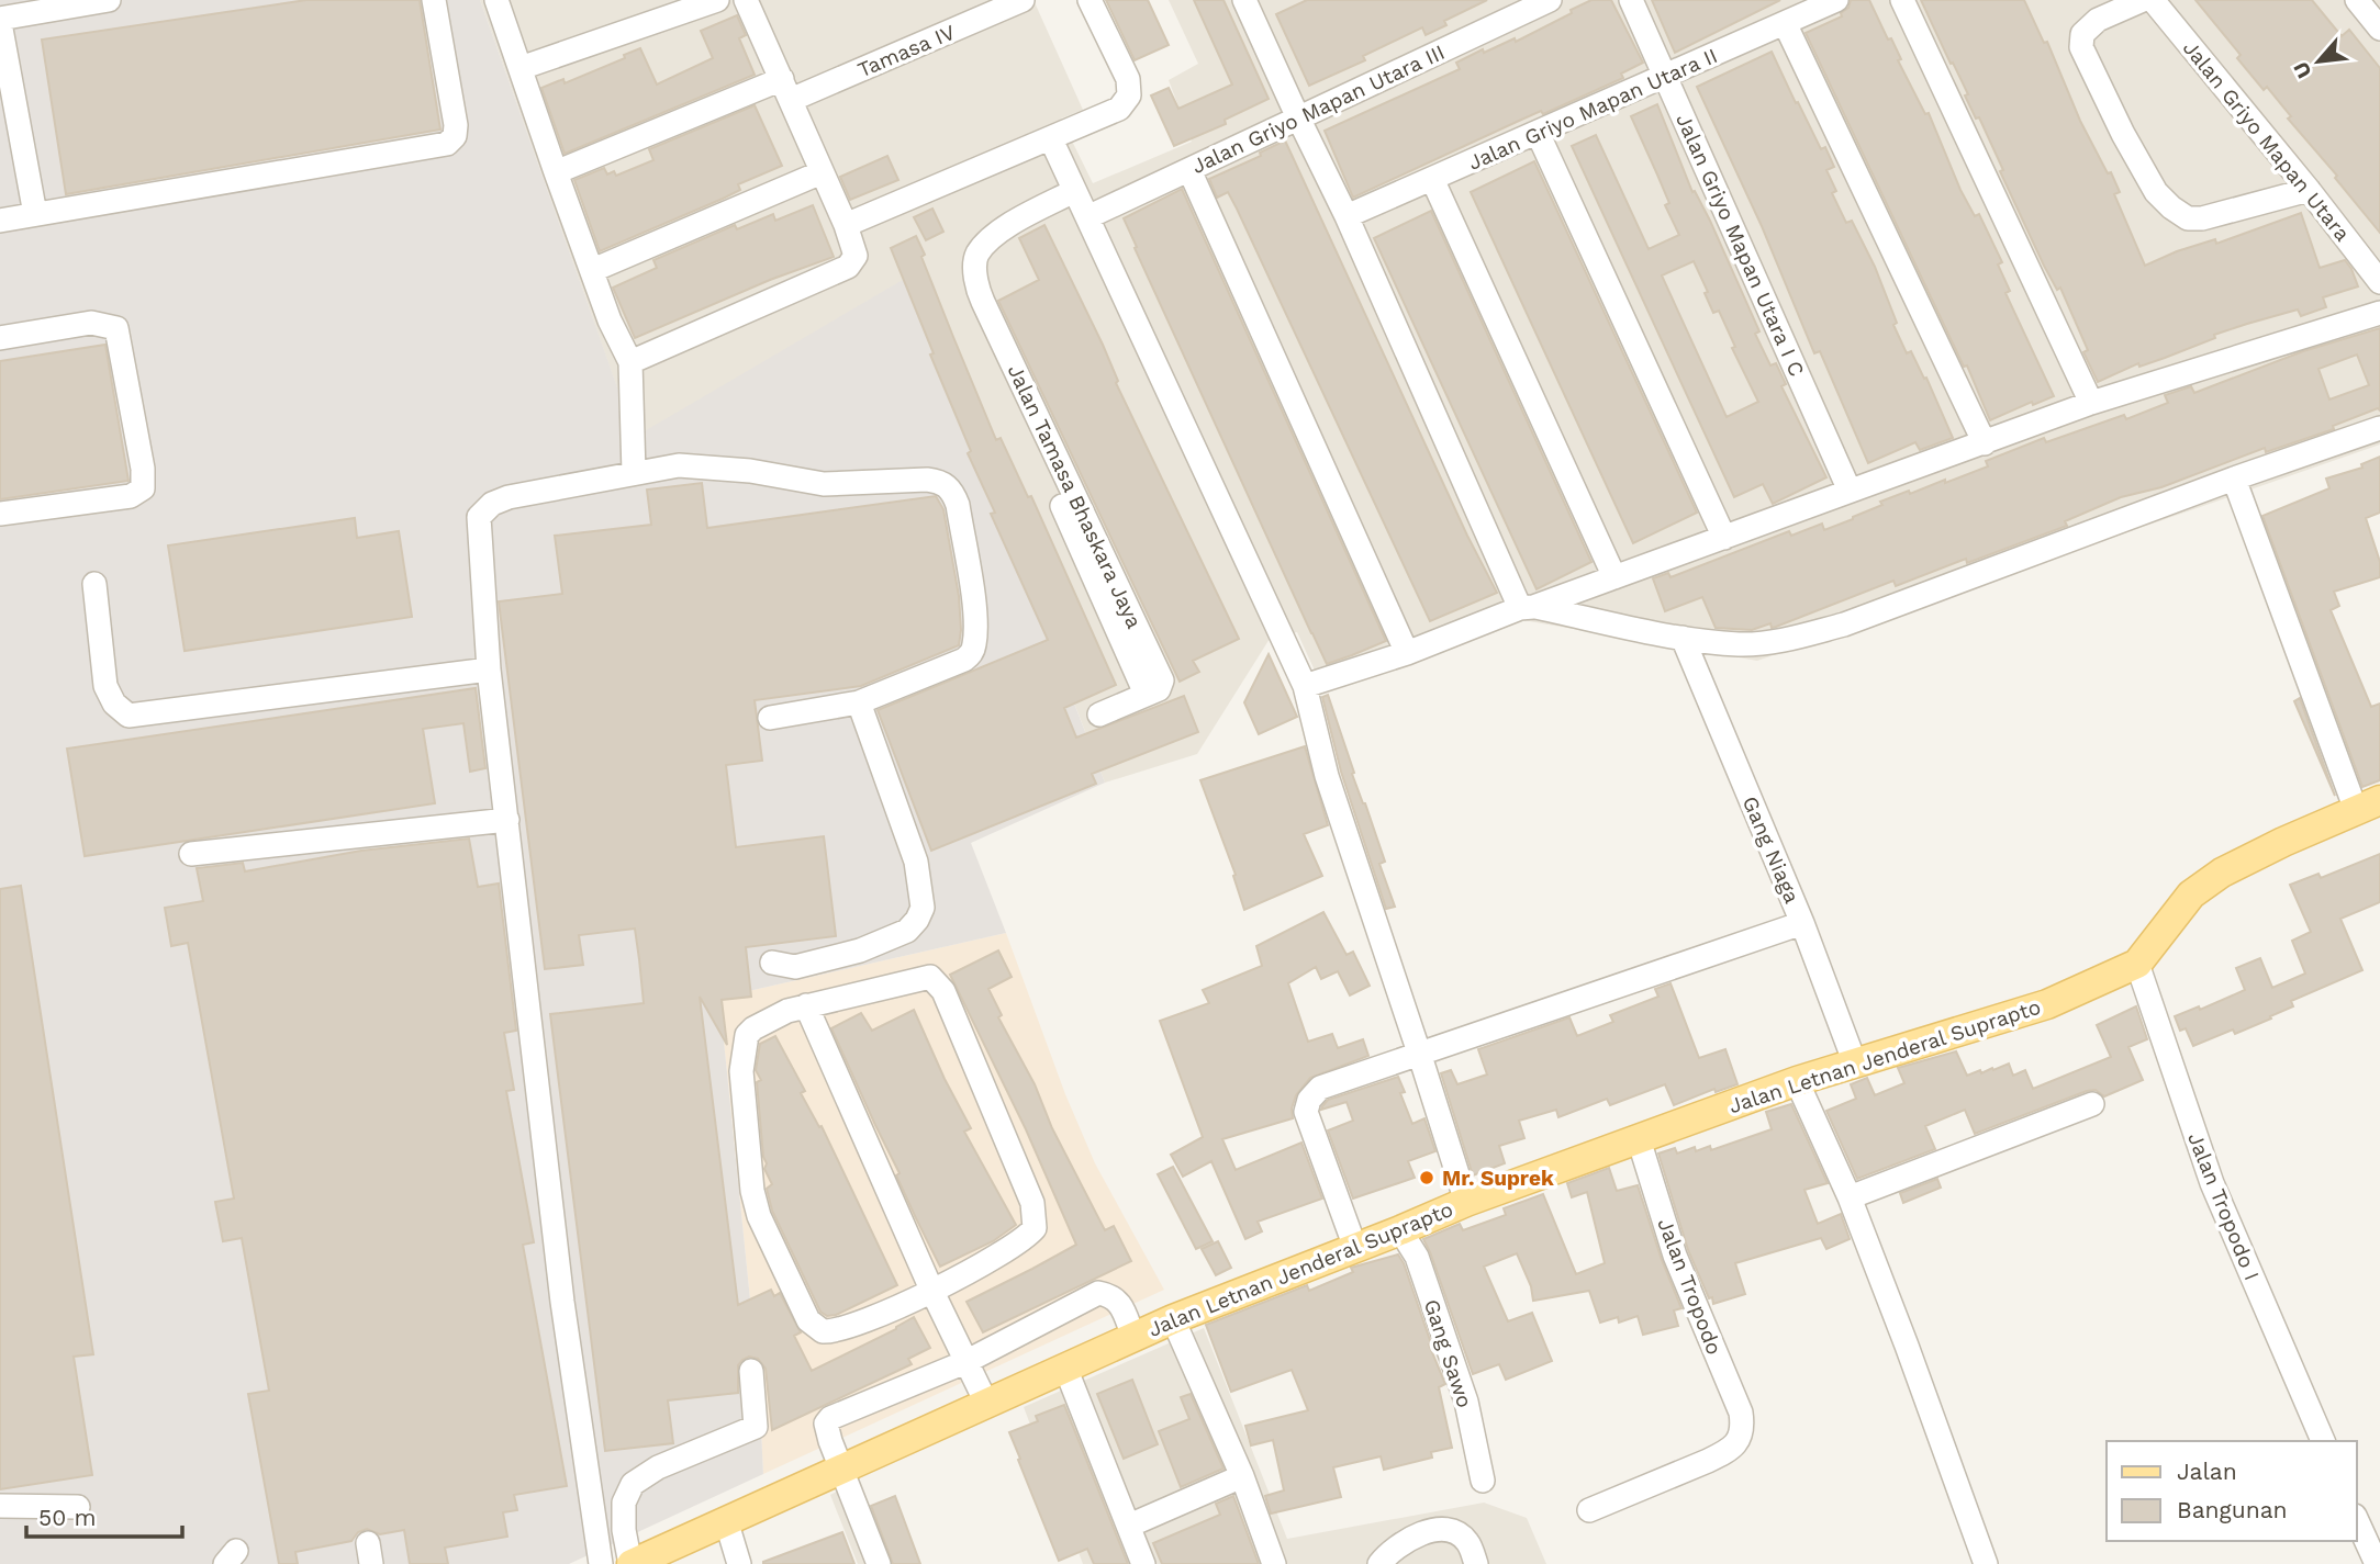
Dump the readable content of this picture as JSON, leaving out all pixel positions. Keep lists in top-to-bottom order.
{
  "streets": {
    "main road": ["Jalan Letnan Jenderal Suprapto"],
    "street": [
      "Tamasa IV",
      "Jalan Griyo Mapan Utara III",
      "Jalan Griyo Mapan Utara II",
      "Jalan Griyo Mapan Utara",
      "Jalan Griyo Mapan Utara I C",
      "Jalan Tamasa Bhaskara Jaya",
      "Gang Niaga",
      "Jalan Tropodo I",
      "Jalan Tropodo",
      "Gang Sawo"
    ]
  },
  "crossings": [
    ["Jalan Griyo Mapan Utara II", "Jalan Griyo Mapan Utara I C"],
    ["Gang Niaga", "Jalan Letnan Jenderal Suprapto"],
    ["Jalan Letnan Jenderal Suprapto", "Jalan Tropodo I"],
    ["Jalan Letnan Jenderal Suprapto", "Jalan Tropodo"],
    ["Jalan Letnan Jenderal Suprapto", "Gang Sawo"]
  ],
  "places": ["Mr. Suprek"],
  "legend": ["Jalan", "Bangunan"],
  "scale_bar": "50 m",
  "north": "bottom left"
}
